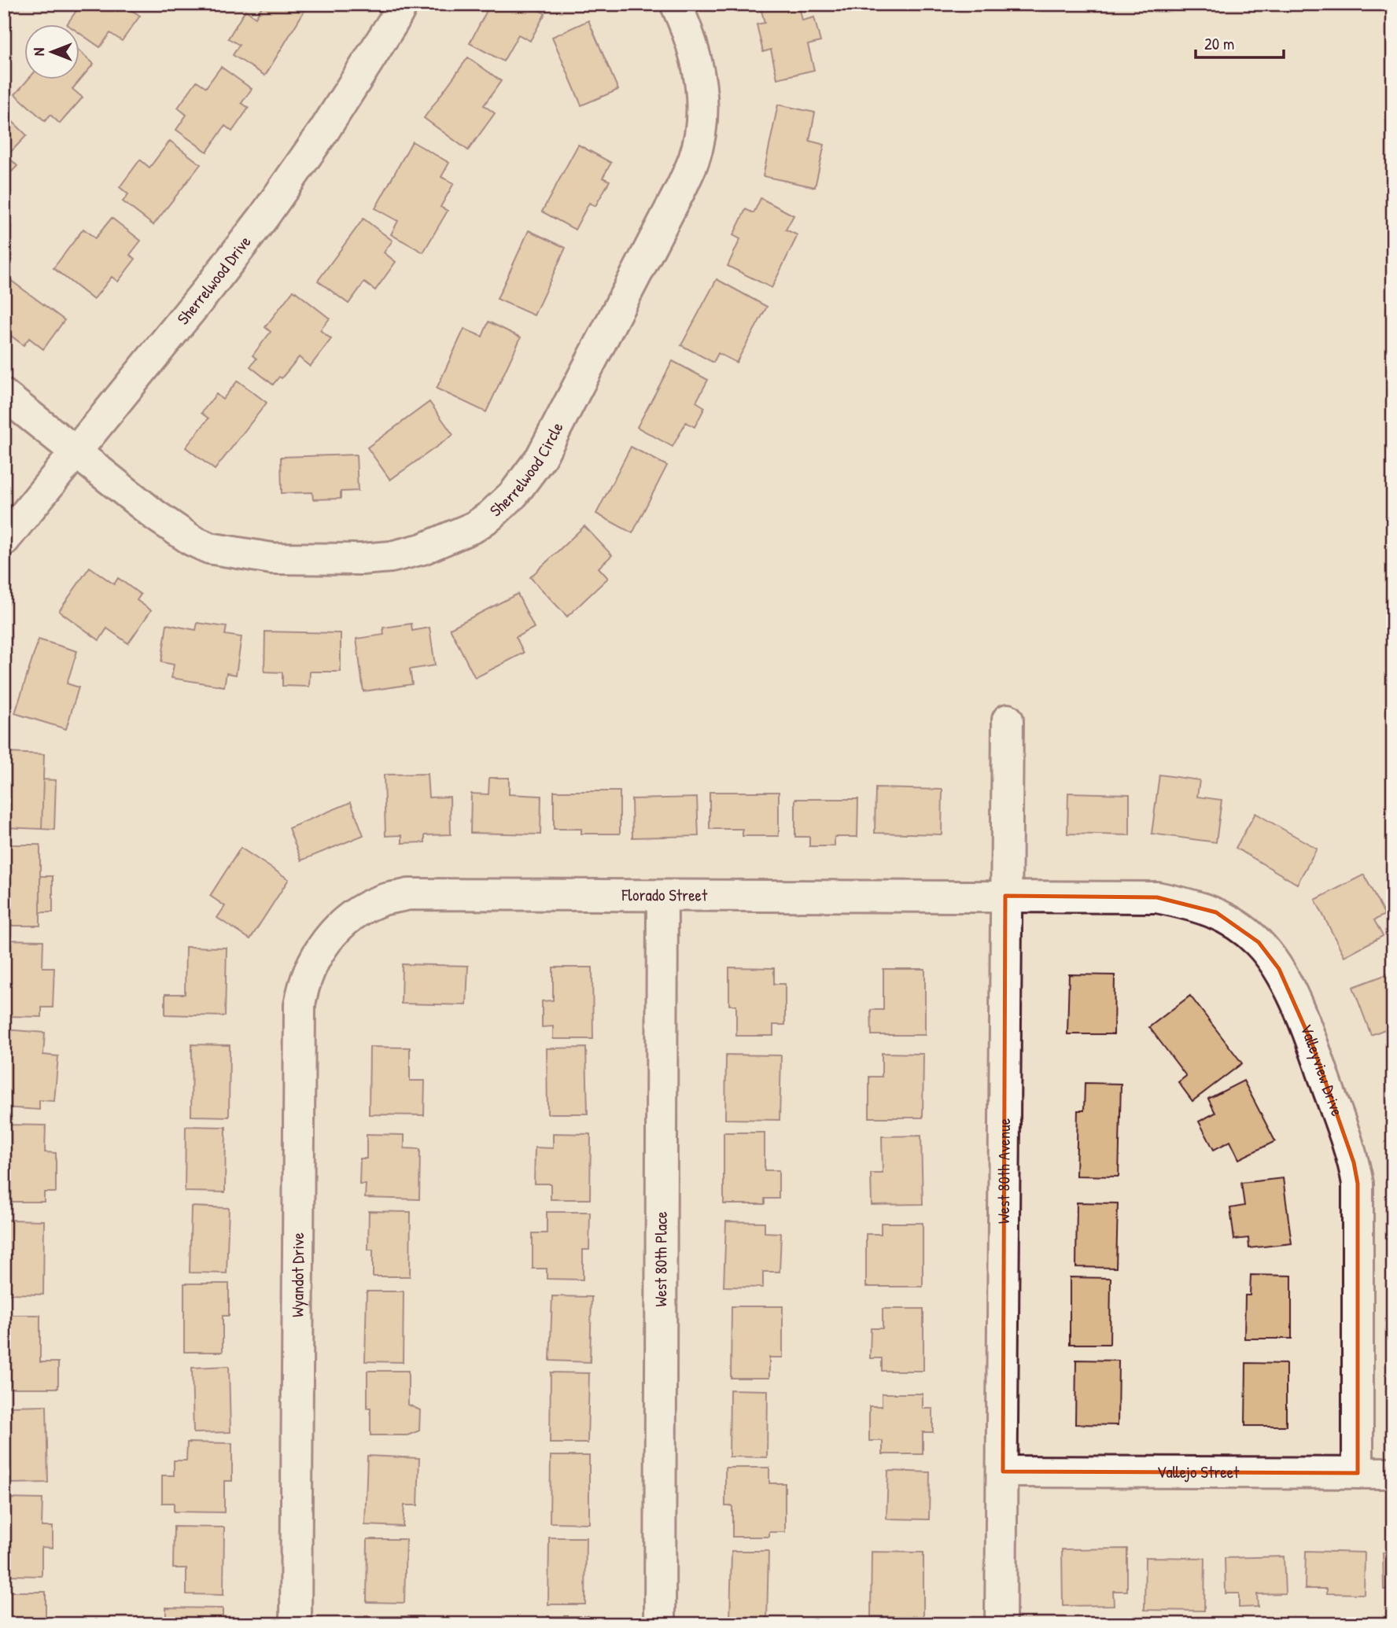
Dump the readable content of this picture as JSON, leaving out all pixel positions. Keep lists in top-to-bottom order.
{
  "streets": {
    "street": [
      "Sherrelwood Drive",
      "Sherrelwood Circle",
      "Florado Street",
      "Valleyview Drive",
      "West 80th Avenue",
      "West 80th Place",
      "Wyandot Drive",
      "Vallejo Street"
    ]
  },
  "crossings": [
    ["Sherrelwood Drive", "Sherrelwood Circle"],
    ["Florado Street", "Valleyview Drive"],
    ["Florado Street", "West 80th Avenue"],
    ["Florado Street", "West 80th Place"],
    ["Florado Street", "Wyandot Drive"],
    ["Valleyview Drive", "West 80th Avenue"],
    ["Valleyview Drive", "Vallejo Street"],
    ["West 80th Avenue", "Vallejo Street"]
  ],
  "scale_bar": "20 m",
  "north": "left"
}
